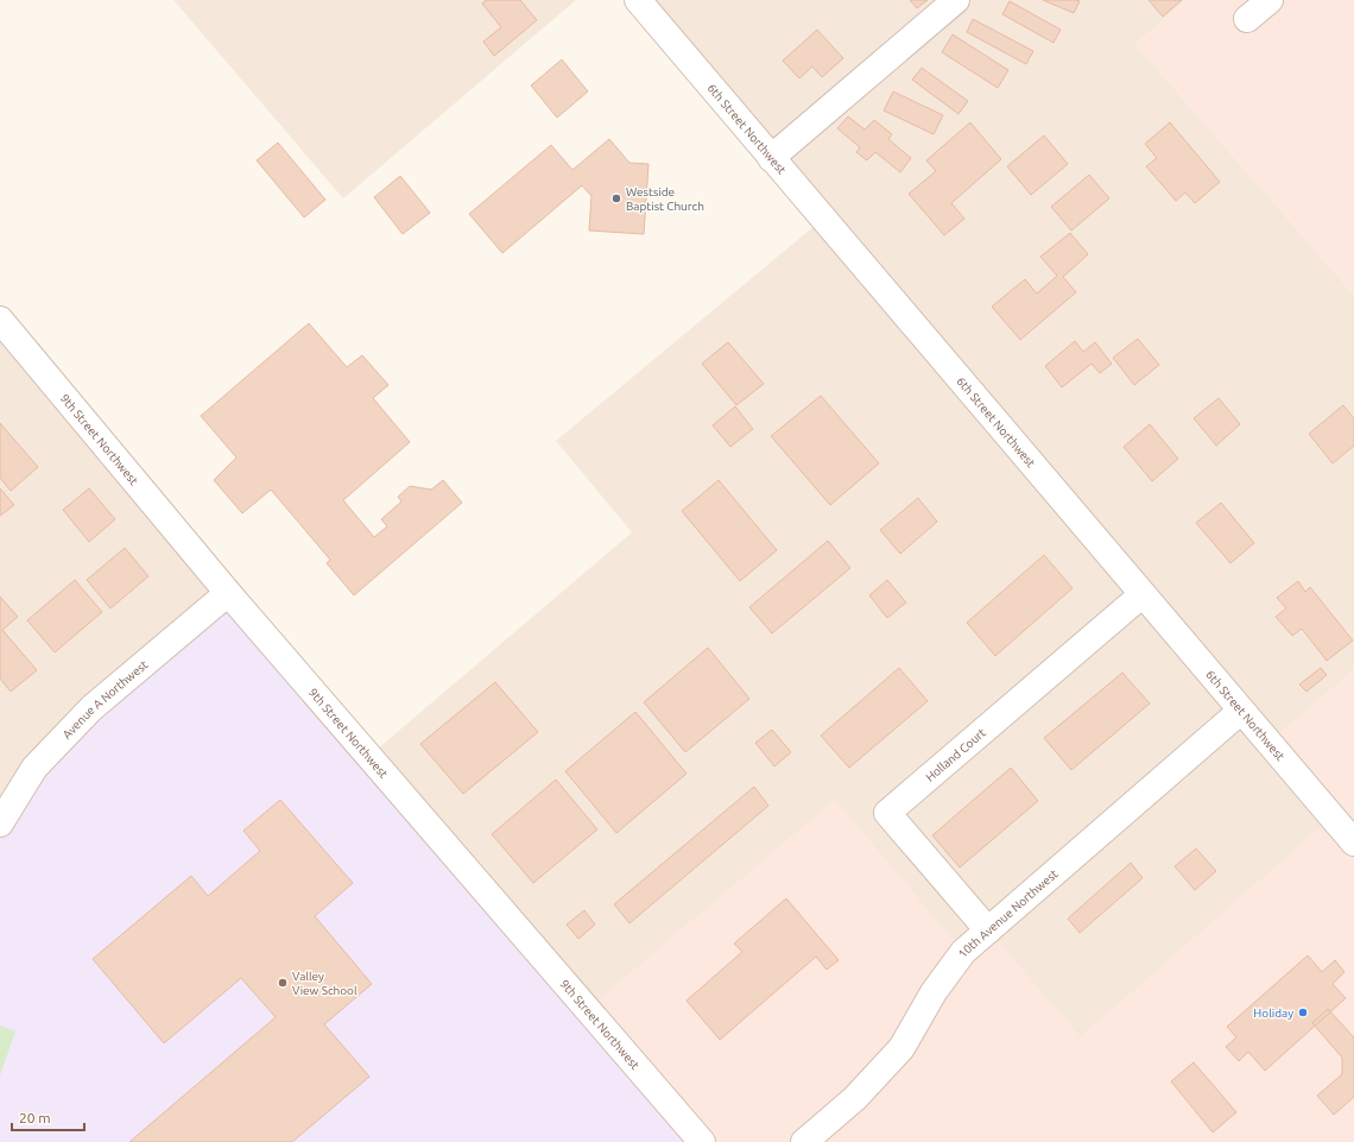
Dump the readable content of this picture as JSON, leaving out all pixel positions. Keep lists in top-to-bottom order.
{
  "streets": {
    "street": [
      "6th Street Northwest",
      "9th Street Northwest",
      "Avenue A Northwest",
      "Holland Court",
      "10th Avenue Northwest"
    ]
  },
  "crossings": [
    ["6th Street Northwest", "Holland Court"],
    ["6th Street Northwest", "10th Avenue Northwest"],
    ["9th Street Northwest", "Avenue A Northwest"],
    ["Holland Court", "10th Avenue Northwest"]
  ],
  "places": ["Westside Baptist Church", "Valley View School", "Holiday"],
  "scale_bar": "20 m"
}
